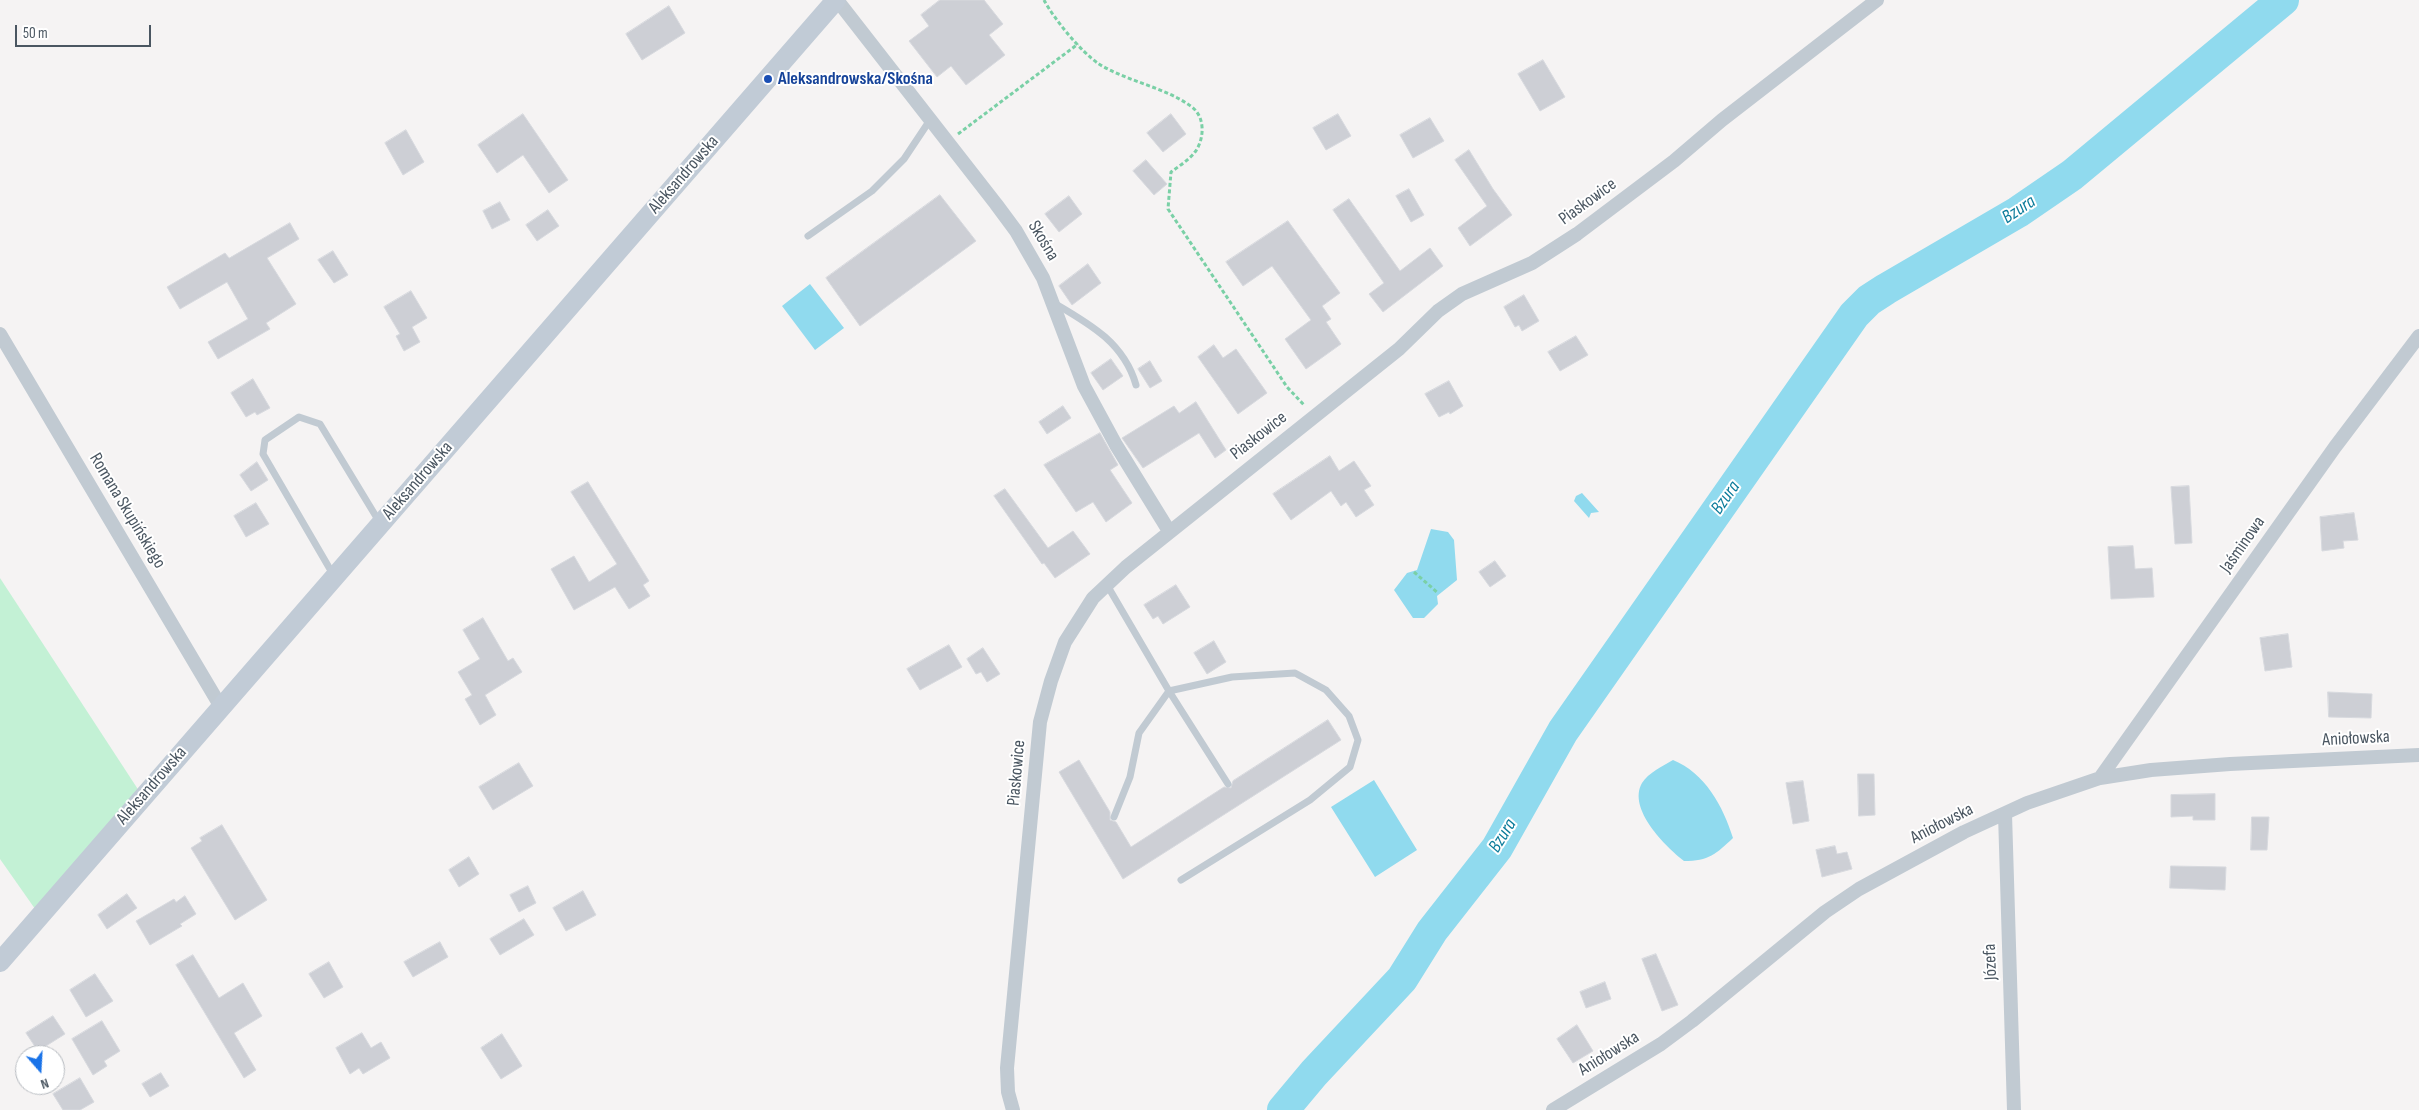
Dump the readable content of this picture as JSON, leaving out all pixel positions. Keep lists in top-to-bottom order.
{
  "streets": {
    "main road": ["Aleksandrowska"],
    "street": [
      "Piaskowice",
      "Skośna",
      "Romana Skupińskiego",
      "Jaśminowa",
      "Aniołowska",
      "Józefa"
    ]
  },
  "crossings": [
    ["Aleksandrowska", "Skośna"],
    ["Aleksandrowska", "Romana Skupińskiego"],
    ["Piaskowice", "Skośna"],
    ["Jaśminowa", "Aniołowska"],
    ["Aniołowska", "Józefa"]
  ],
  "water": ["Bzura"],
  "places": ["Aleksandrowska/Skośna"],
  "scale_bar": "50 m",
  "north": "bottom"
}
